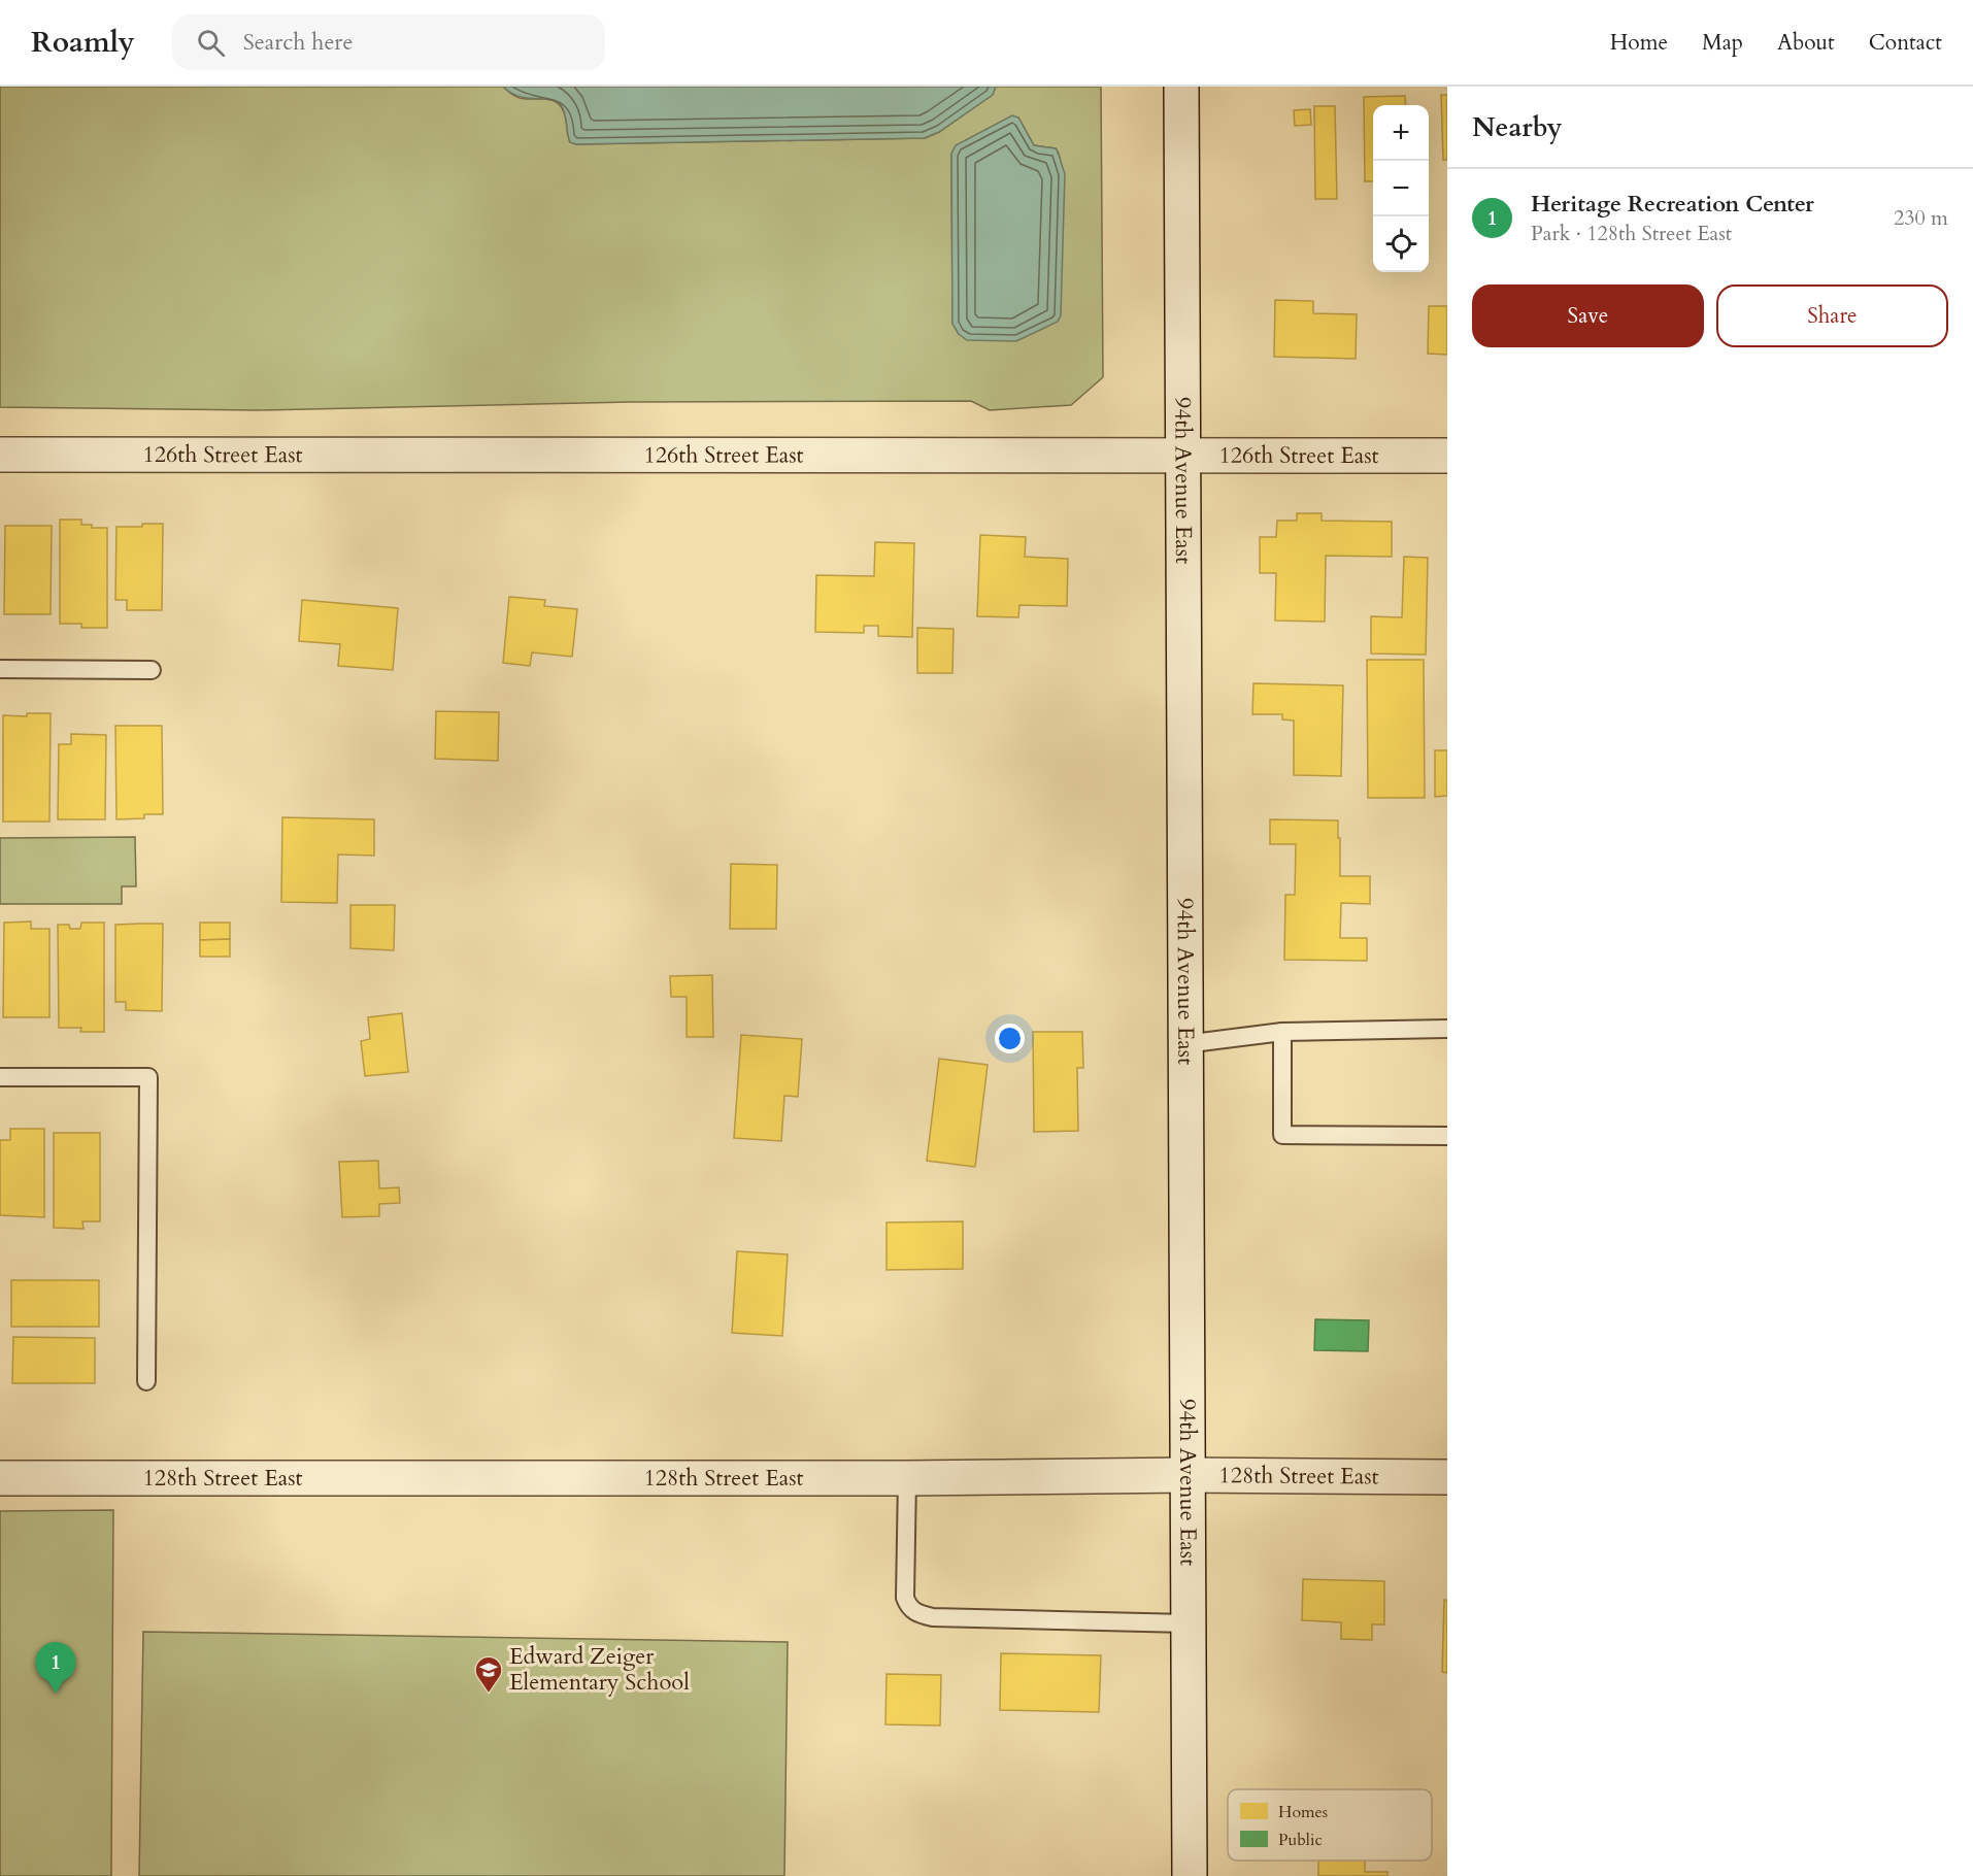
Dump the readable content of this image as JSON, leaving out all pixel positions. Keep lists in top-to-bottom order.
{
  "streets": {
    "street": ["126th Street East", "94th Avenue East", "128th Street East"]
  },
  "crossings": [
    ["126th Street East", "94th Avenue East"],
    ["94th Avenue East", "128th Street East"]
  ],
  "places": {
    "school or university": ["Edward Zeiger Elementary School"]
  },
  "legend": ["Homes", "Public"],
  "page": {
    "header": "Roamly",
    "search": "Search here",
    "nav": [
      "Home",
      "Map",
      "About",
      "Contact"
    ],
    "heading": "Nearby",
    "map_buttons": ["+", "−"],
    "list": [
      {
        "mark": "1",
        "name": "Heritage Recreation Center",
        "note": "Park · 128th Street East",
        "value": "230 m"
      }
    ],
    "buttons": ["Save", "Share"],
    "pins": "1"
  }
}
